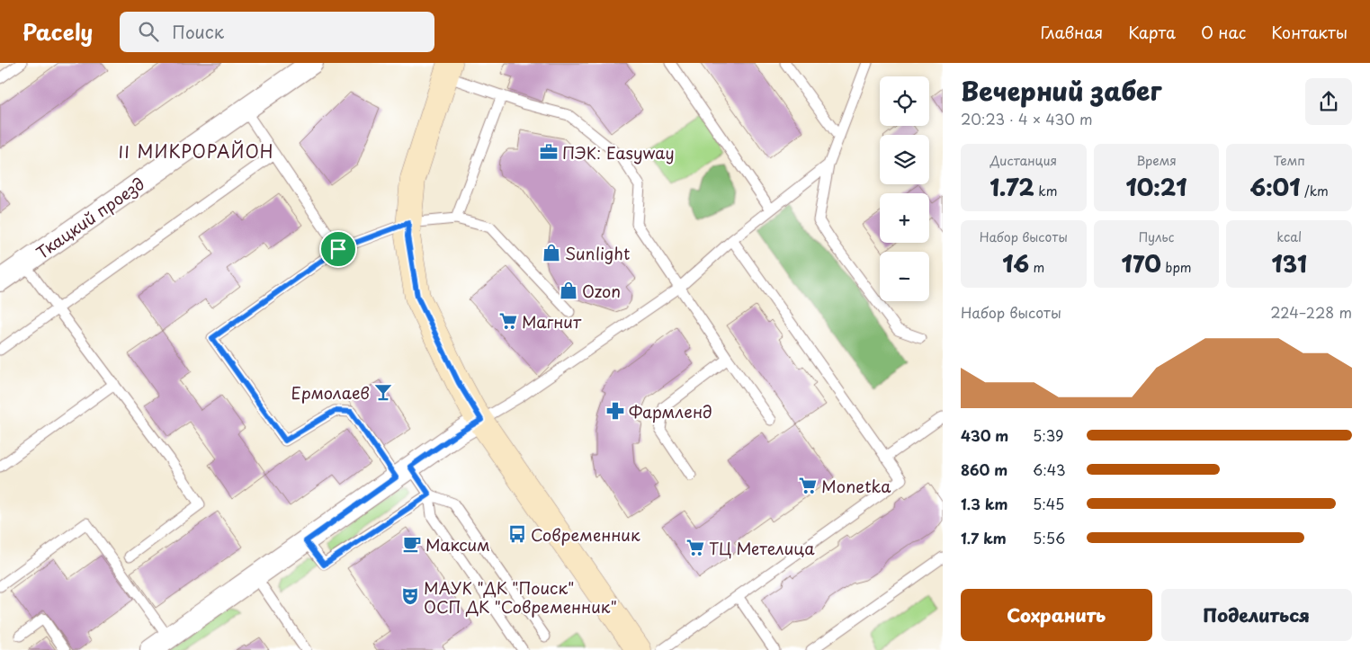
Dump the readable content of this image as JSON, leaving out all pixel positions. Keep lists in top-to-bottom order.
{
  "streets": {
    "street": ["Ткацкий проезд"]
  },
  "districts": ["II МИКРОРАЙОН"],
  "places": {
    "office": ["ПЭК: Easyway"],
    "shop": ["Sunlight", "Ozon"],
    "supermarket": ["Магнит", "Monetka", "ТЦ Метелица"],
    "bar": ["Ермолаев"],
    "pharmacy": ["Фармленд"],
    "bus stop": ["Современник"],
    "cafe": ["Максим"],
    "theatre": ["МАУК \"ДК \"Поиск\" ОСП ДК \"Современник\""]
  },
  "page": {
    "header": "Pacely",
    "search": "Поиск",
    "nav": [
      "Главная",
      "Карта",
      "О нас",
      "Контакты"
    ],
    "heading": ["Вечерний забег", "20:23 · 4 × 430 m"],
    "map_buttons": ["+", "−"],
    "stats": [
      ["Дистанция", "1.72 km"],
      ["Время", "10:21"],
      ["Темп", "6:01 /km"],
      ["Набор высоты", "16 m"],
      ["Пульс", "170 bpm"],
      ["kcal", "131"]
    ],
    "chart": ["Набор высоты", "224–228 m"],
    "list": [
      {
        "name": "430 m",
        "note": "5:39"
      },
      {
        "name": "860 m",
        "note": "6:43"
      },
      {
        "name": "1.3 km",
        "note": "5:45"
      },
      {
        "name": "1.7 km",
        "note": "5:56"
      }
    ],
    "buttons": ["Сохранить", "Поделиться"]
  }
}
